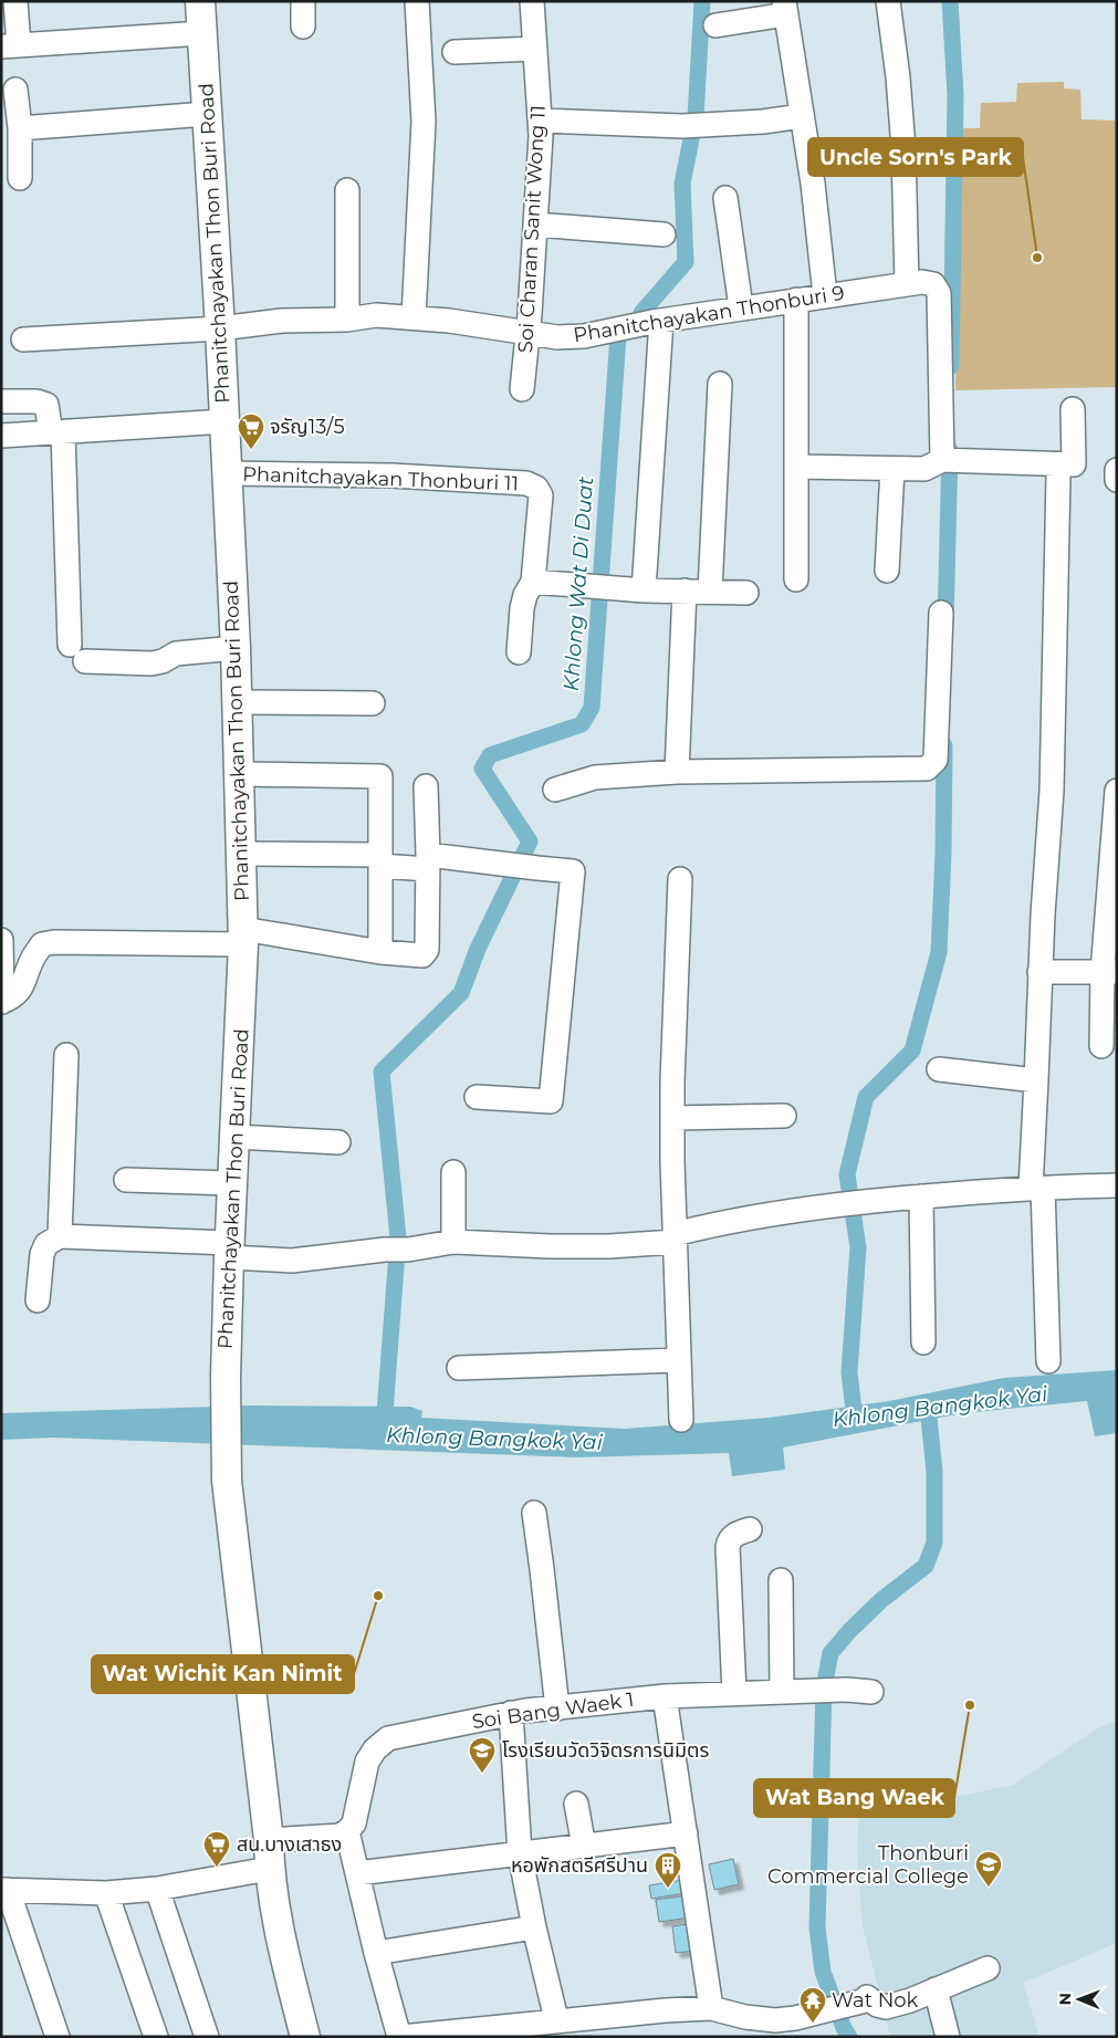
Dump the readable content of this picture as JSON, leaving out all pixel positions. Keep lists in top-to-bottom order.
{
  "streets": {
    "main road": ["Phanitchayakan Thon Buri Road"],
    "street": [
      "Soi Charan Sanit Wong 11",
      "Phanitchayakan Thonburi 9",
      "Phanitchayakan Thonburi 11",
      "Soi Bang Waek 1"
    ]
  },
  "crossings": [
    ["Soi Charan Sanit Wong 11", "Phanitchayakan Thonburi 9"],
    ["Phanitchayakan Thon Buri Road", "Phanitchayakan Thonburi 9"],
    ["Phanitchayakan Thon Buri Road", "Phanitchayakan Thonburi 11"]
  ],
  "water": ["Khlong Wat Di Duat", "Khlong Bangkok Yai"],
  "places": {
    "other": ["Uncle Sorn's Park", "Wat Wichit Kan Nimit", "Wat Bang Waek"],
    "supermarket": ["จรัญ13/5", "สน.บางเสาธง"],
    "school or university": ["โรงเรียนวัดวิจิตรการนิมิตร", "Thonburi Commercial College"],
    "building": ["หอพักสตรีศรีปาน"],
    "temple": ["Wat Nok"]
  },
  "north": "left"
}
